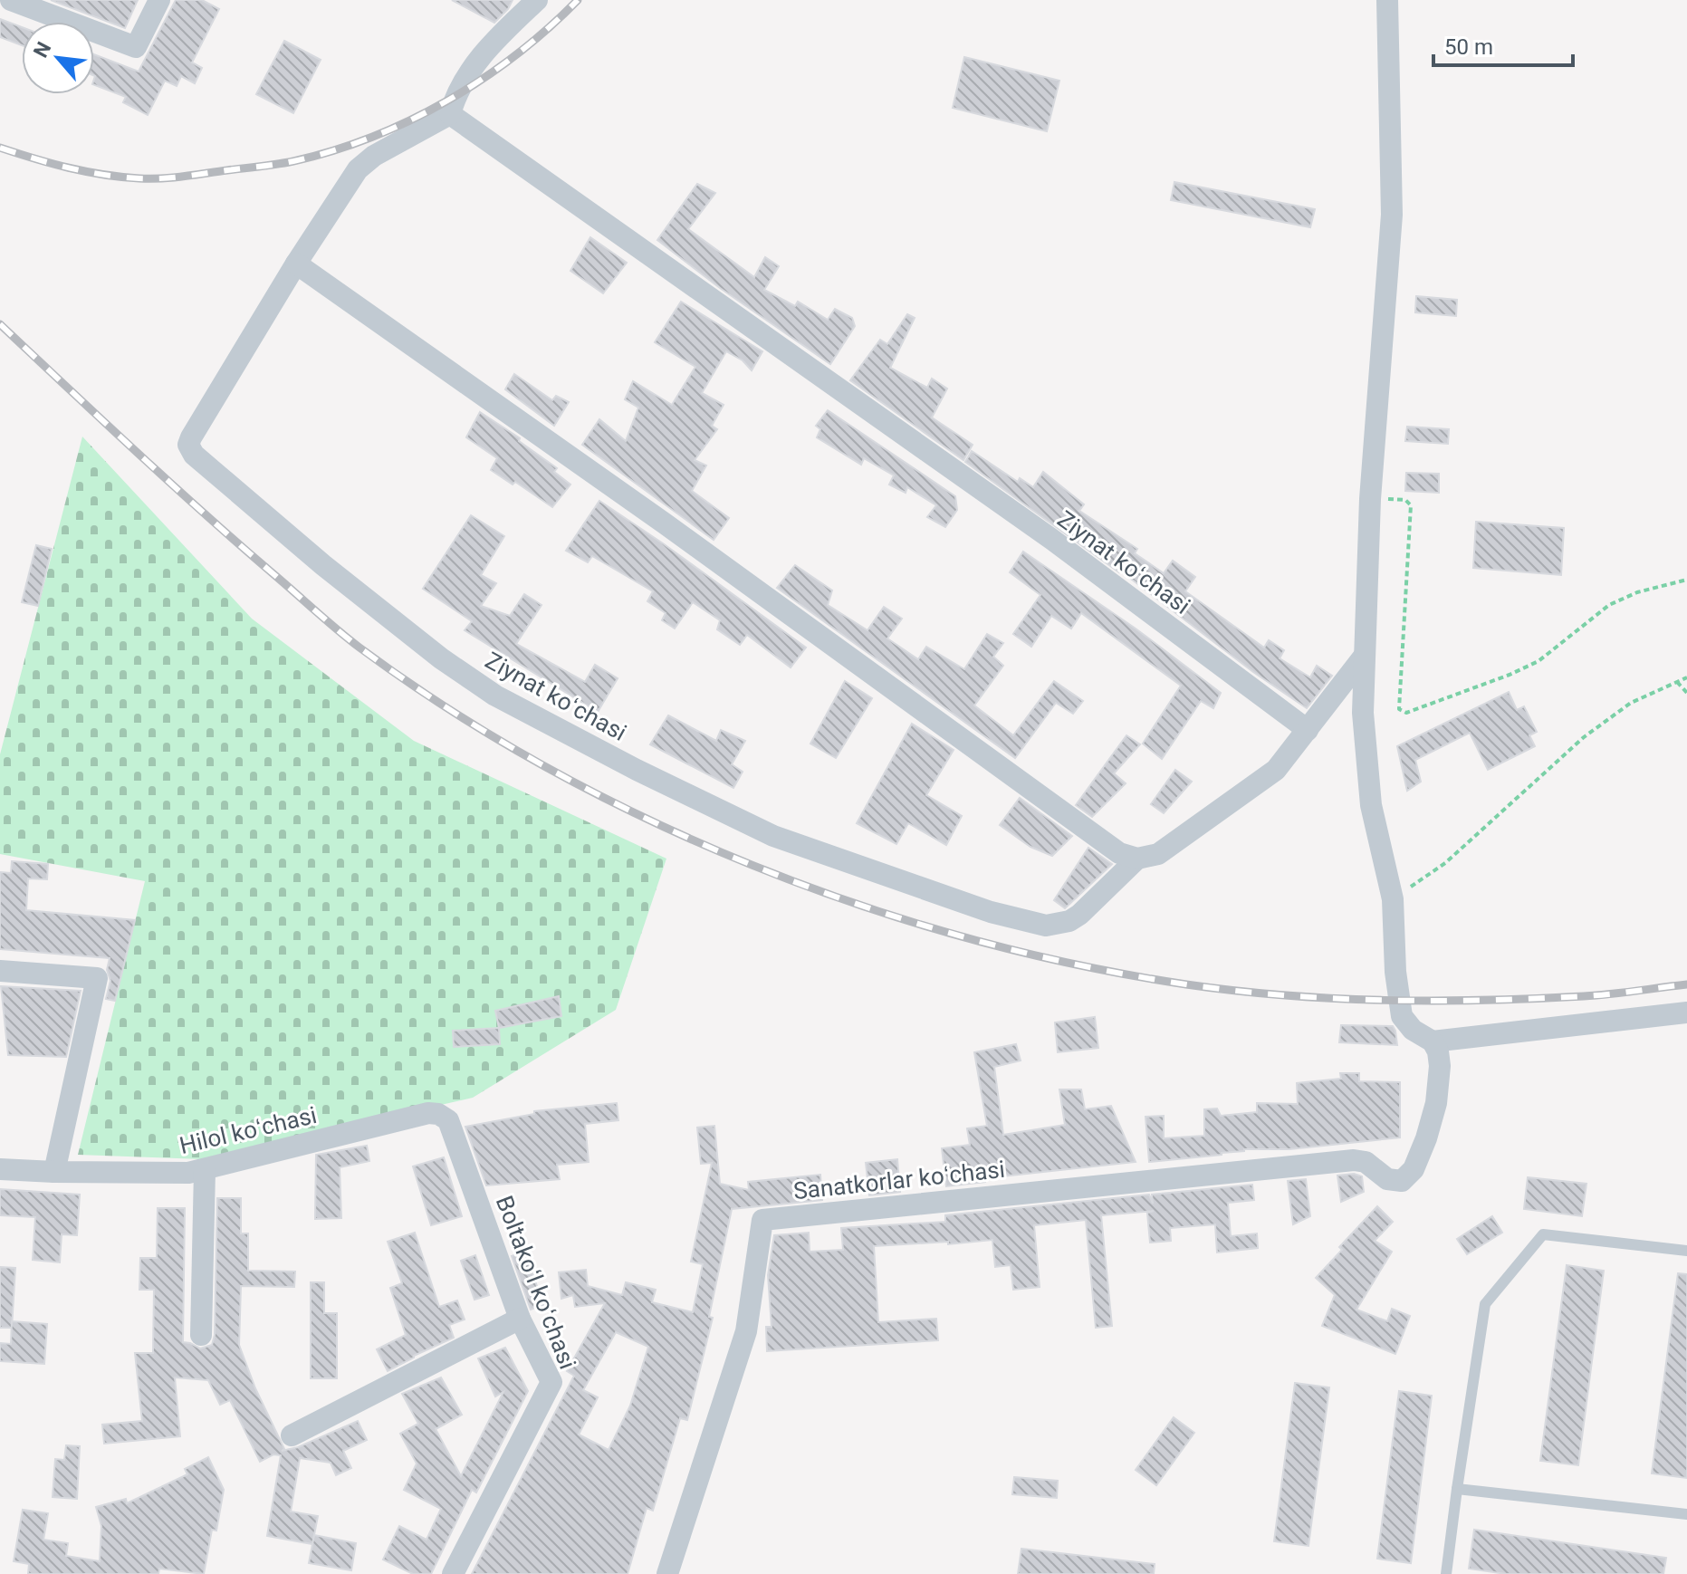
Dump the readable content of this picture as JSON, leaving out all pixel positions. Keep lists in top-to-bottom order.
{
  "streets": {
    "street": [
      "Ziynat koʻchasi",
      "Hilol koʻchasi",
      "Sanatkorlar koʻchasi",
      "Boltakoʻl koʻchasi"
    ]
  },
  "crossings": [
    ["Hilol koʻchasi", "Boltakoʻl koʻchasi"]
  ],
  "scale_bar": "50 m",
  "north": "top left"
}
